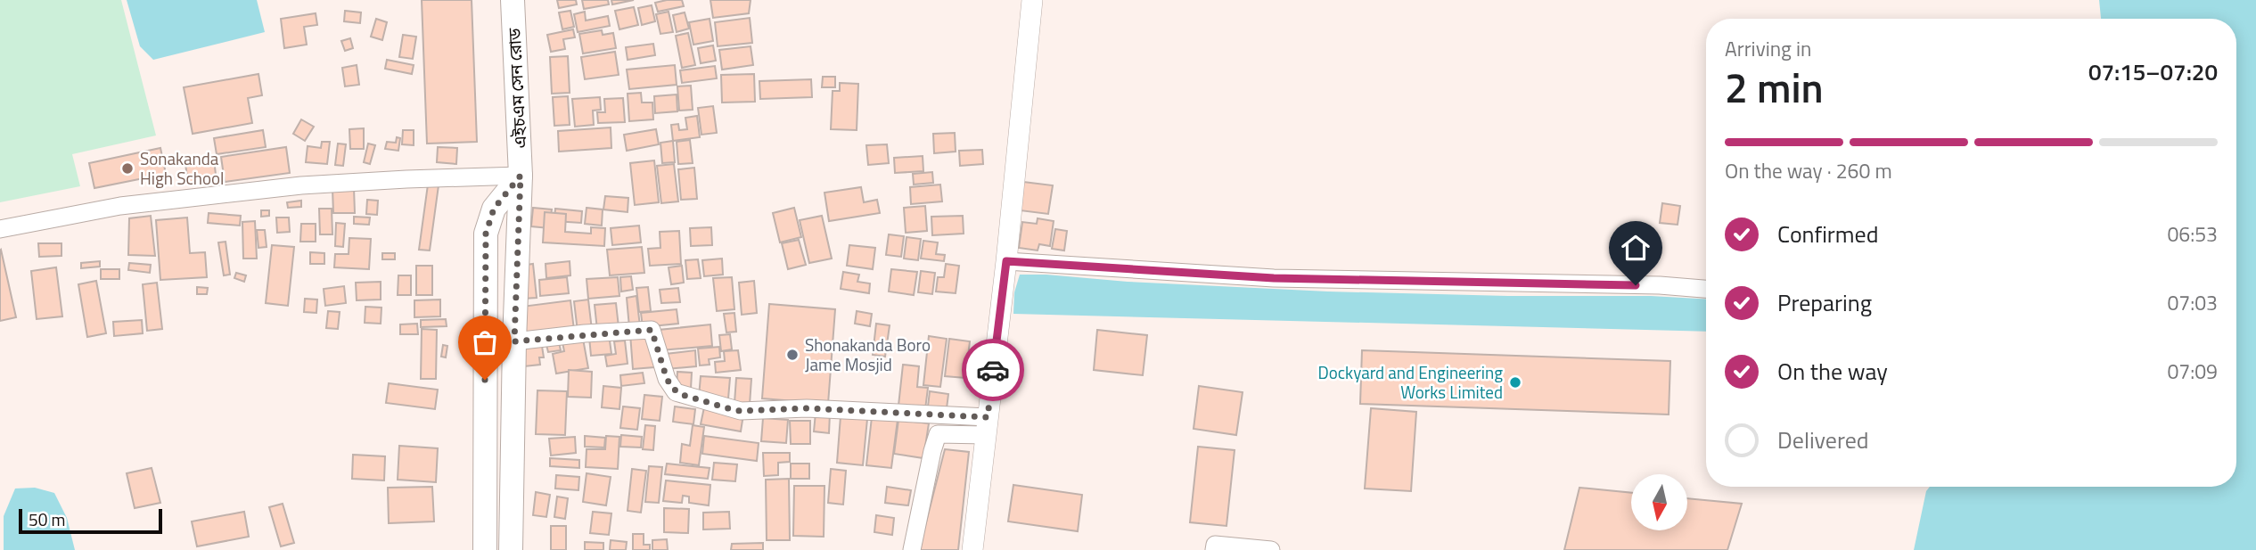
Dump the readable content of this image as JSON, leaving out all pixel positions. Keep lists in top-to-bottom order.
{
  "streets": {
    "main road": ["এইচএম সেন রোড"]
  },
  "places": ["Sonakanda High School", "Shonakanda Boro Jame Mosjid", "Dockyard and Engineering Works Limited"],
  "scale_bar": "50 m",
  "north": "bottom",
  "page": {
    "heading": ["2 min", "Arriving in", "07:15–07:20"],
    "bar": "On the way · 260 m",
    "list": [
      ["Confirmed", "06:53"],
      ["Preparing", "07:03"],
      ["On the way", "07:09"],
      "Delivered"
    ],
    "scale": "50 m"
  }
}
